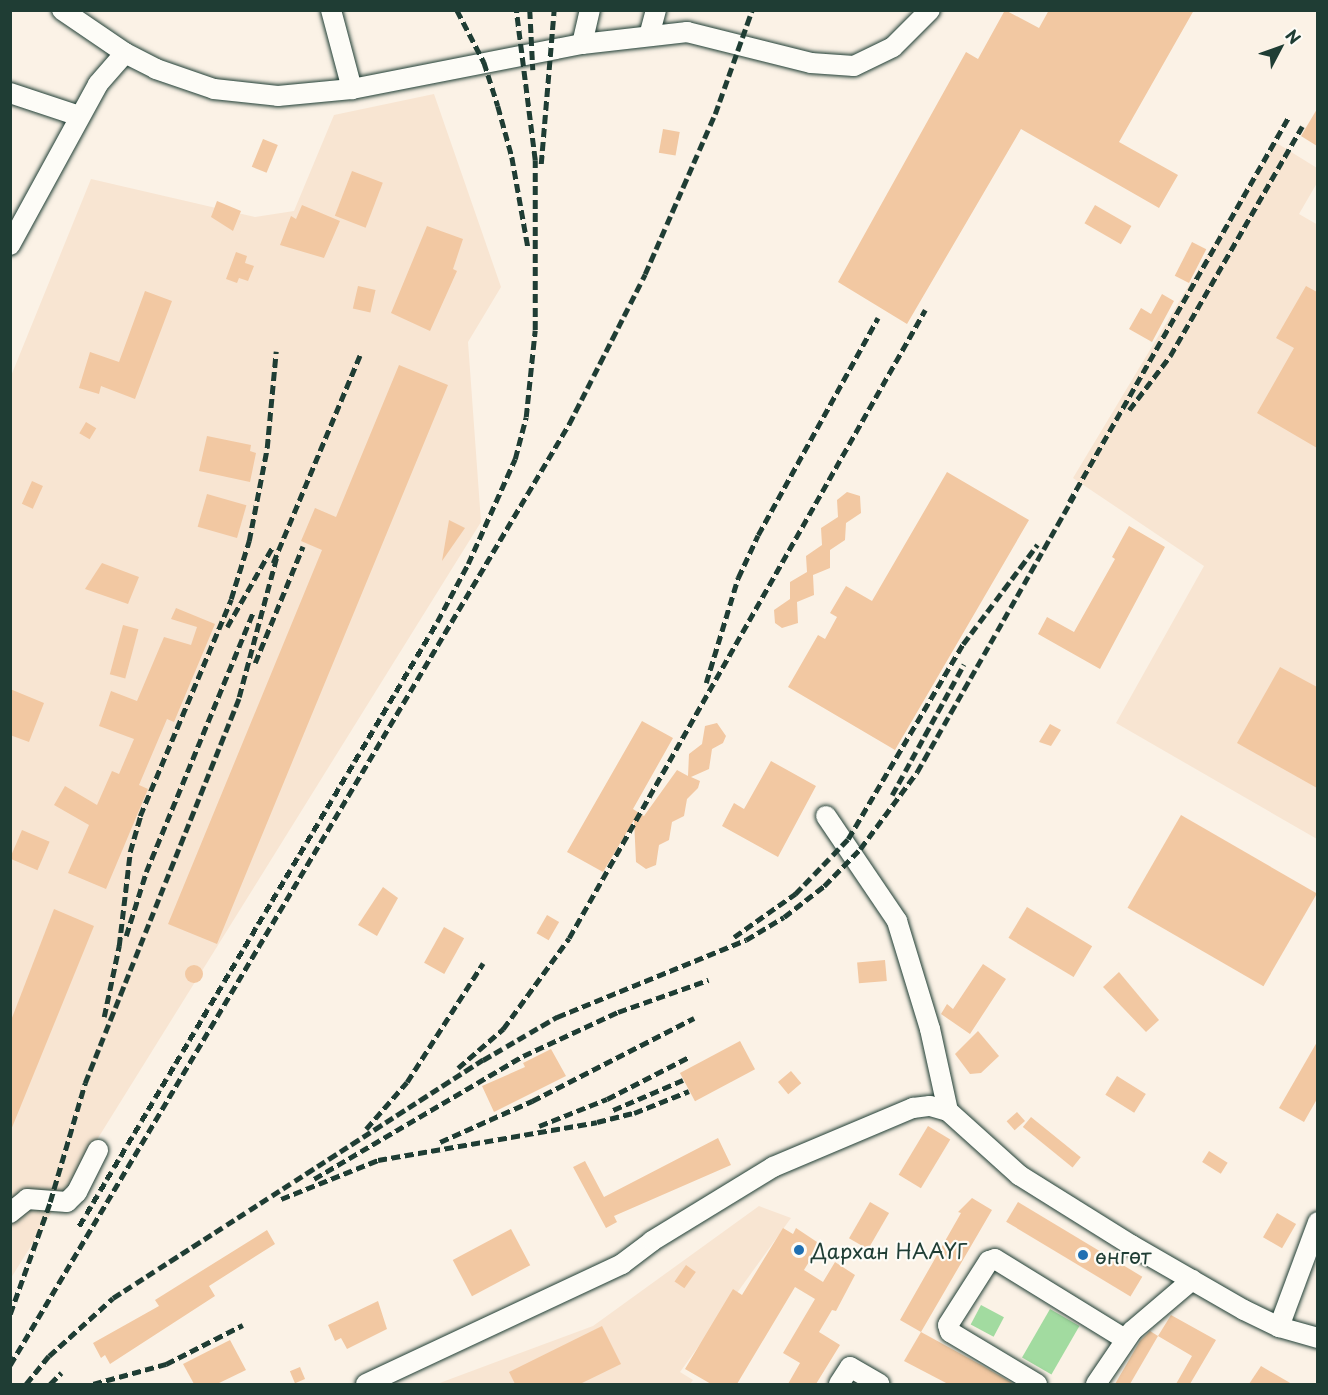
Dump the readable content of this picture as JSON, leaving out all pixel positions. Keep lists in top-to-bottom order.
{
  "places": ["Дархан НААҮГ", "өнгөт"],
  "north": "top right"
}
